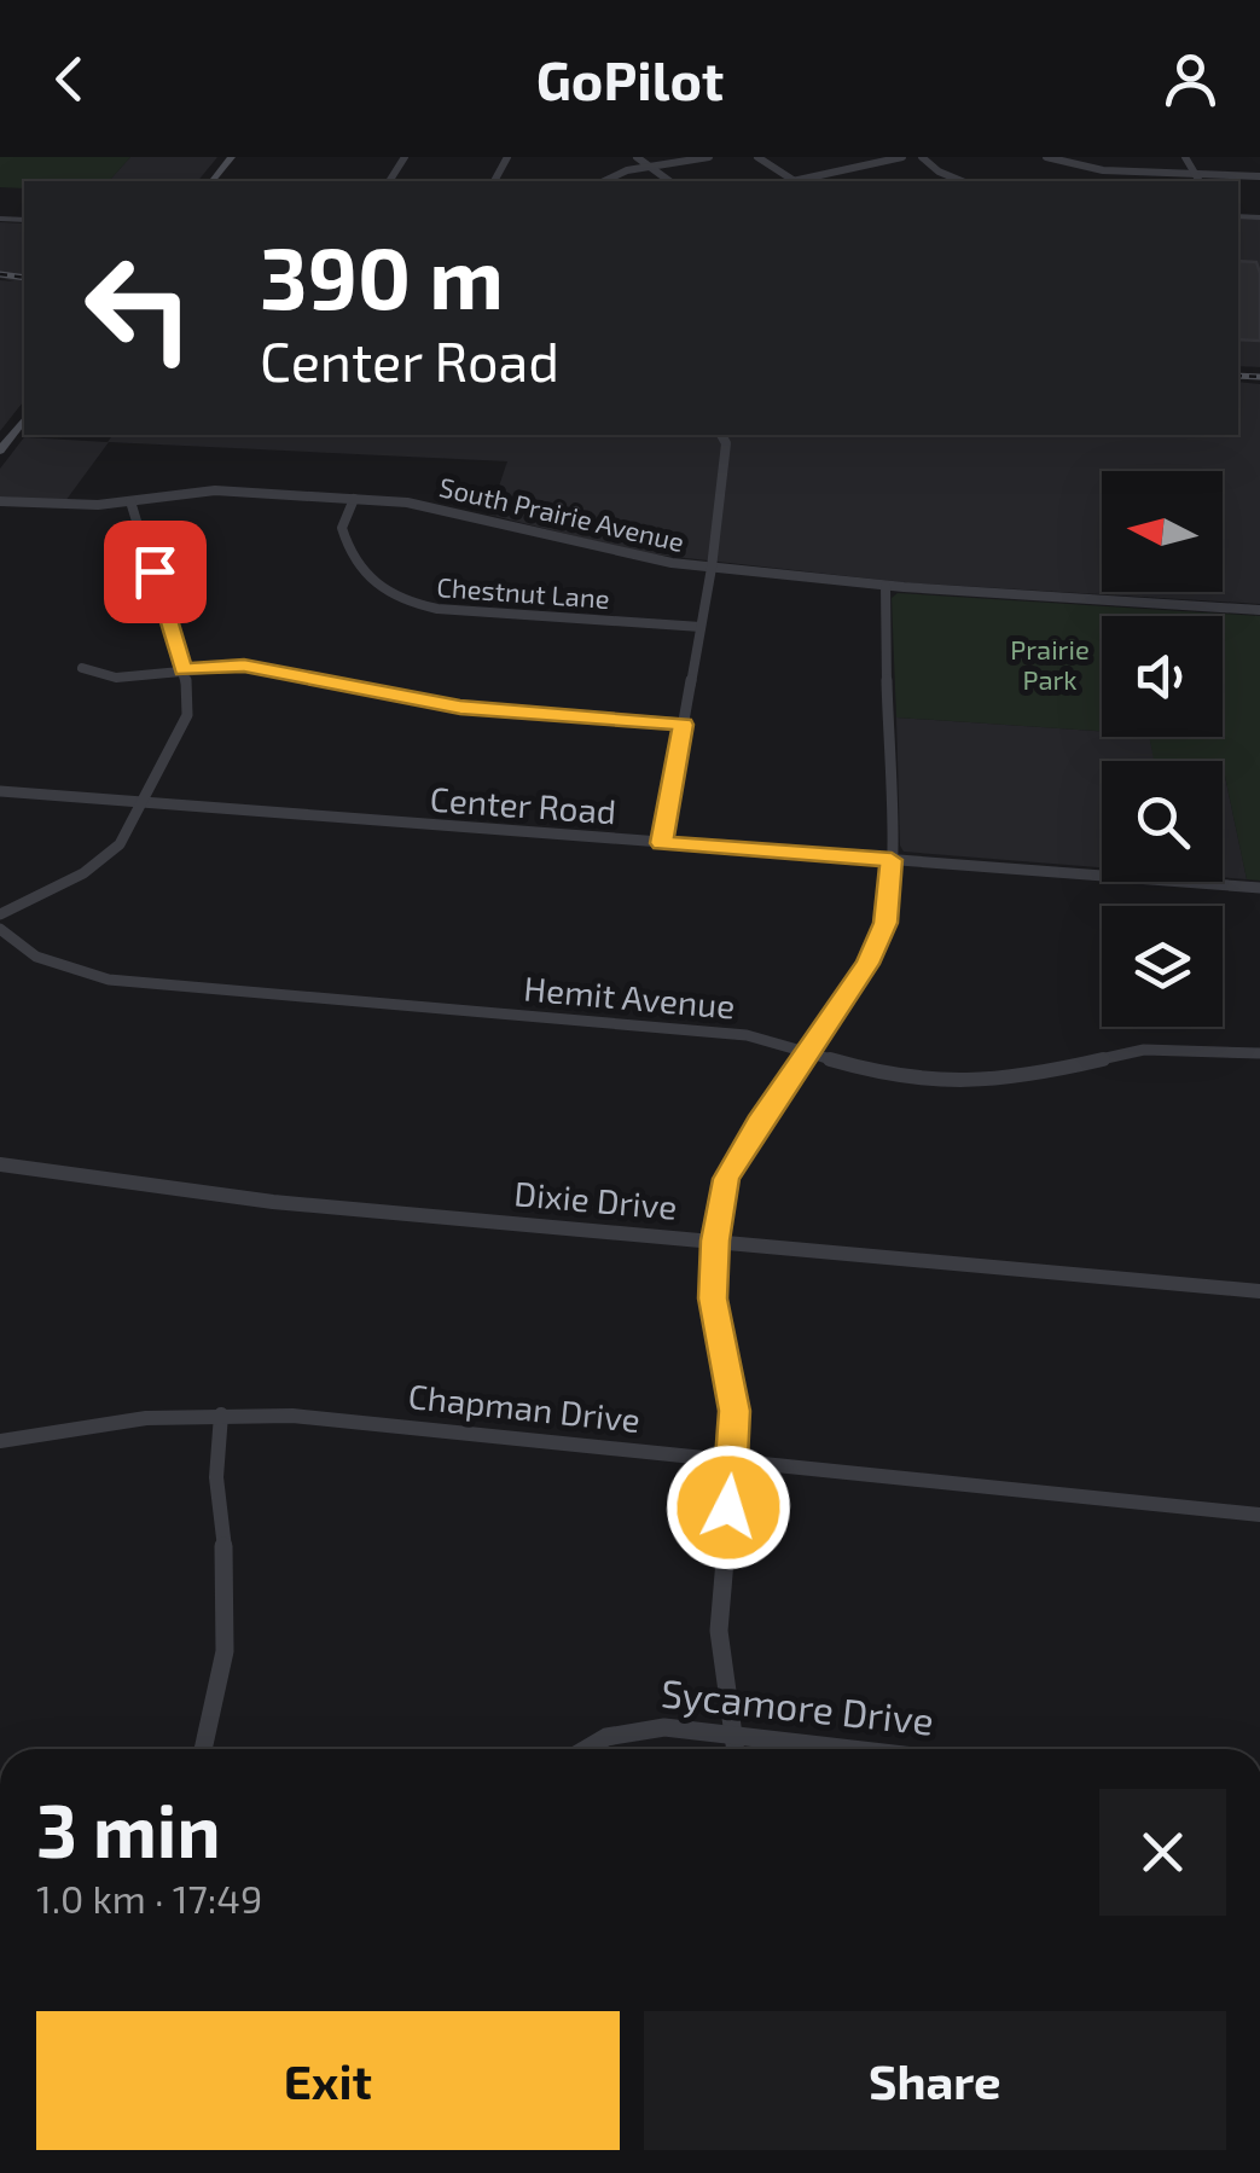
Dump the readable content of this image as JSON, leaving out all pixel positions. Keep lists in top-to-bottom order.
{
  "streets": {
    "street": [
      "South Prairie Avenue",
      "Chestnut Lane",
      "Center Road",
      "Hemit Avenue",
      "Dixie Drive",
      "Chapman Drive",
      "Sycamore Drive"
    ]
  },
  "crossings": [
    ["South Prairie Avenue", "Chestnut Lane"]
  ],
  "parks": ["Prairie Park"],
  "north": "left",
  "page": {
    "header": "GoPilot",
    "turn": ["390 m", "Center Road"],
    "heading": ["3 min", "1.0 km · 17:49"],
    "buttons": ["Exit", "Share"]
  }
}
